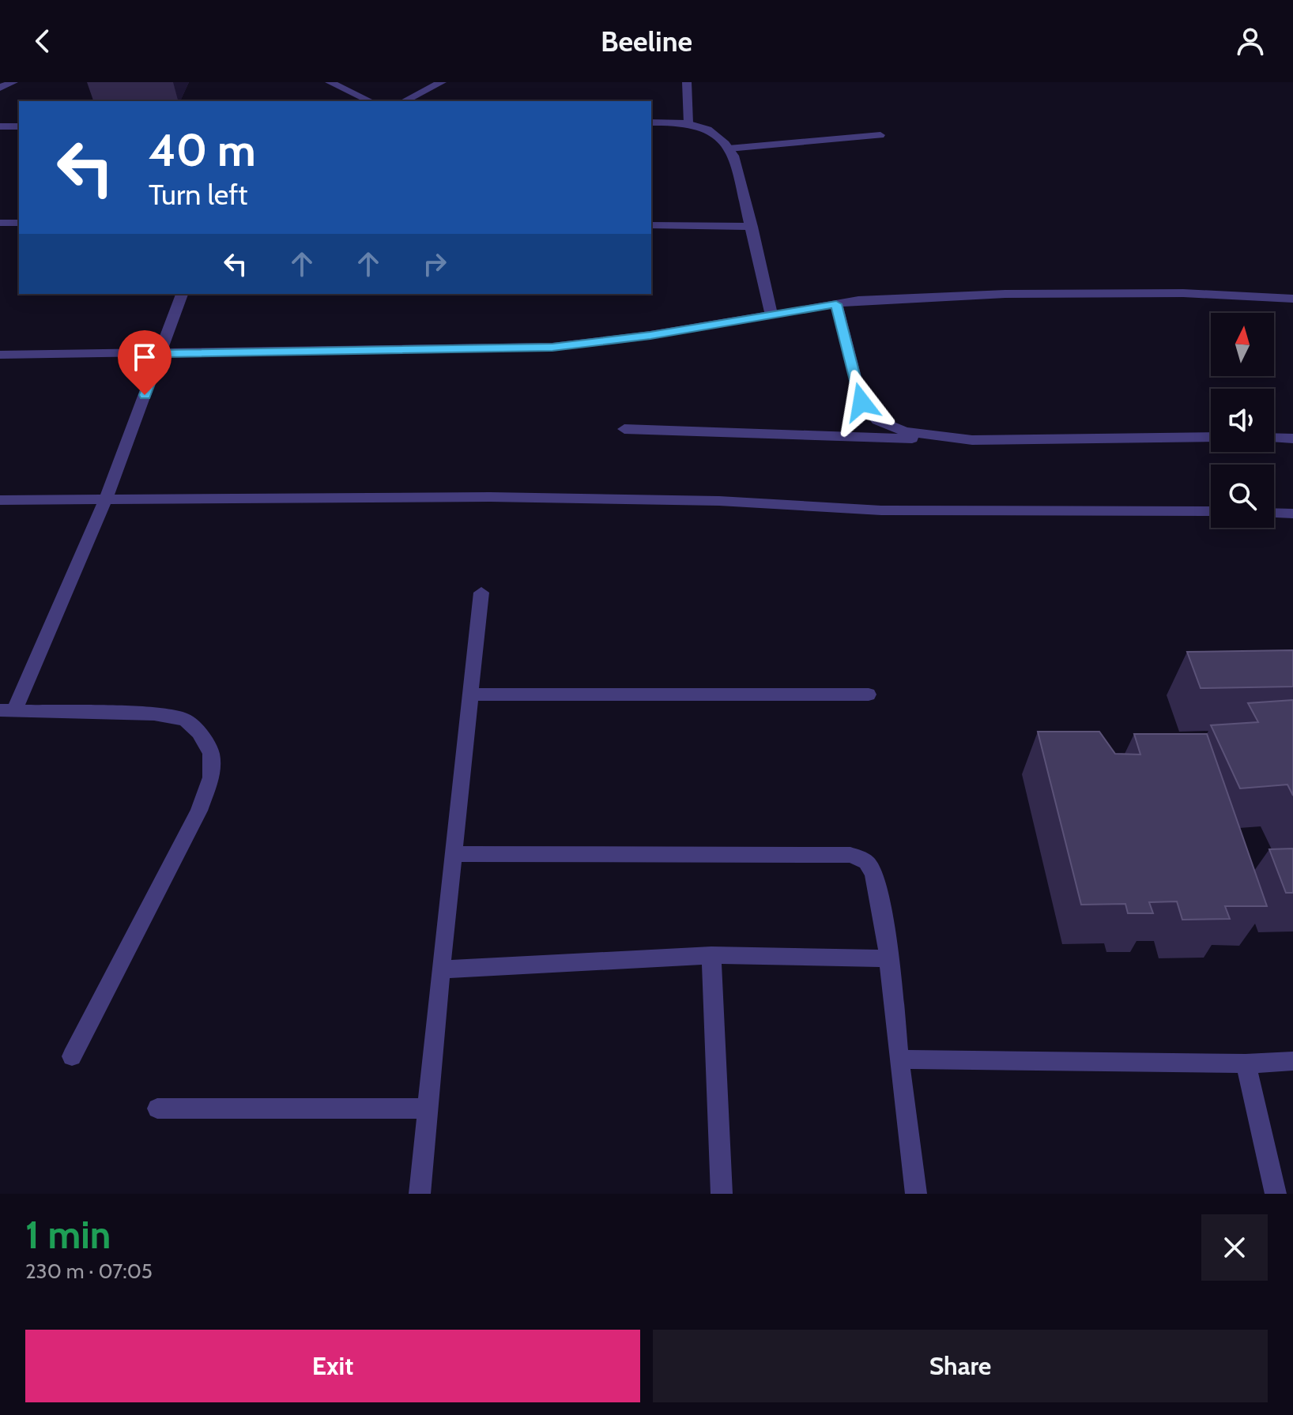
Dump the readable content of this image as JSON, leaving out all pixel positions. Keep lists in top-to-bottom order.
{
  "north": "top",
  "page": {
    "header": "Beeline",
    "turn": ["40 m", "Turn left"],
    "heading": ["1 min", "230 m · 07:05"],
    "buttons": ["Exit", "Share"]
  }
}
